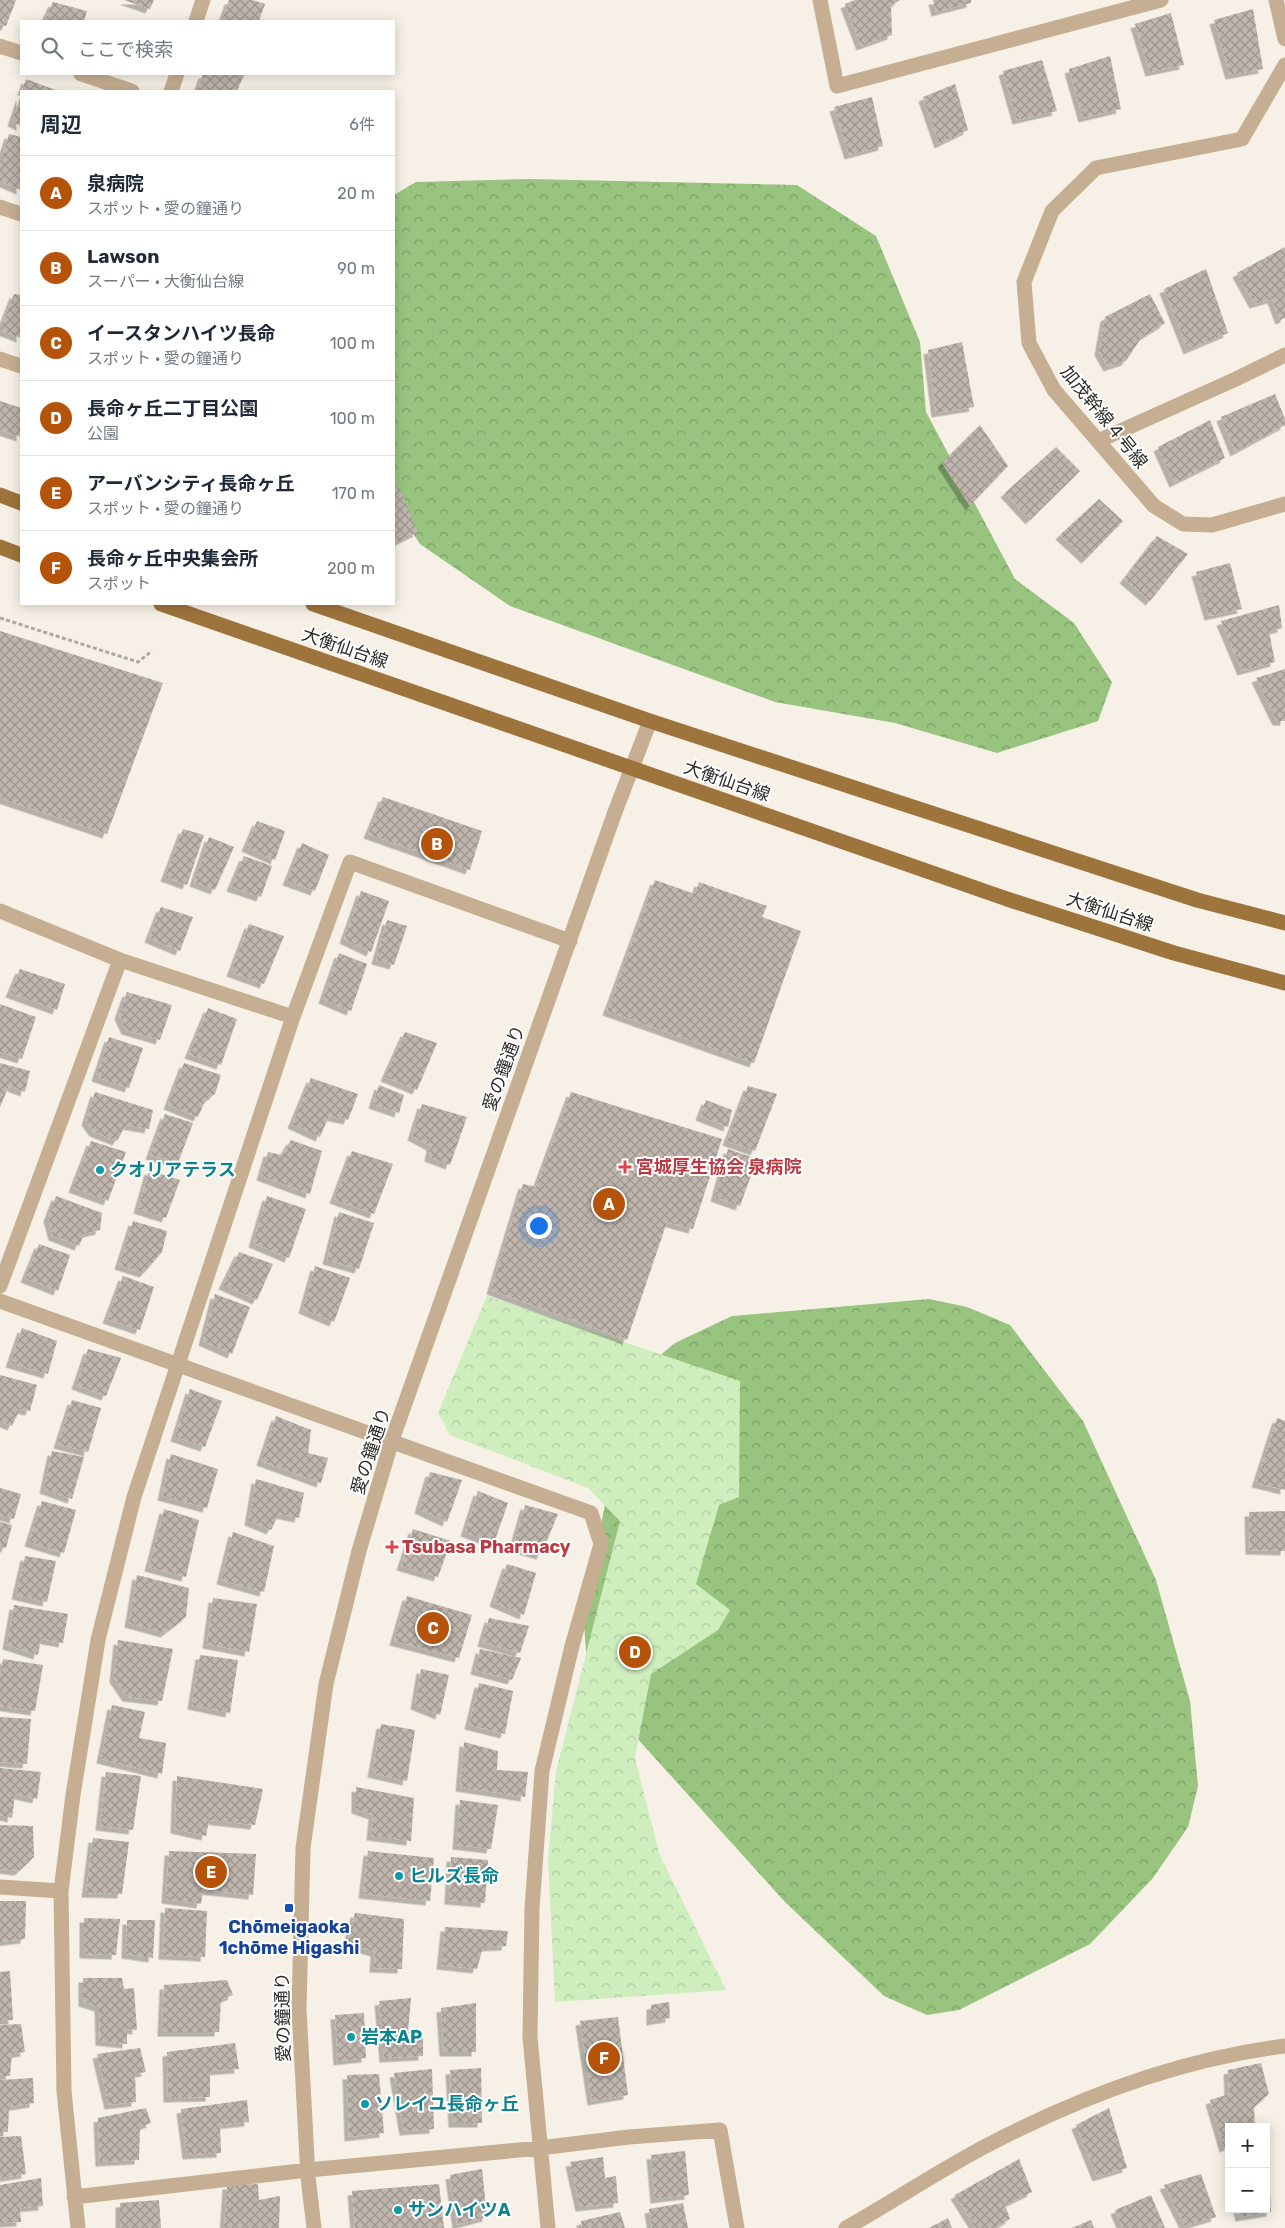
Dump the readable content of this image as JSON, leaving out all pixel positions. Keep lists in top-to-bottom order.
{
  "streets": {
    "main road": ["大衡仙台線"],
    "street": ["加茂幹線４号線", "愛の鐘通り"]
  },
  "crossings": [
    ["大衡仙台線", "愛の鐘通り"]
  ],
  "places": {
    "health": ["宮城厚生協会 泉病院", "Tsubasa Pharmacy"],
    "other": [
      "クオリアテラス",
      "ヒルズ長命",
      "岩本AP",
      "ソレイユ長命ヶ丘",
      "サンハイツA"
    ],
    "transit": ["Chōmeigaoka 1chōme Higashi"]
  },
  "page": {
    "search": "ここで検索",
    "heading": ["周辺", "6件"],
    "list": [
      {
        "mark": "A",
        "name": "泉病院",
        "note": "スポット · 愛の鐘通り",
        "value": "20 m"
      },
      {
        "mark": "B",
        "name": "Lawson",
        "note": "スーパー · 大衡仙台線",
        "value": "90 m"
      },
      {
        "mark": "C",
        "name": "イースタンハイツ長命",
        "note": "スポット · 愛の鐘通り",
        "value": "100 m"
      },
      {
        "mark": "D",
        "name": "長命ヶ丘二丁目公園",
        "note": "公園",
        "value": "100 m"
      },
      {
        "mark": "E",
        "name": "アーバンシティ長命ヶ丘",
        "note": "スポット · 愛の鐘通り",
        "value": "170 m"
      },
      {
        "mark": "F",
        "name": "長命ヶ丘中央集会所",
        "note": "スポット",
        "value": "200 m"
      }
    ],
    "pins": [
      "B",
      "A",
      "C",
      "D",
      "E",
      "F"
    ],
    "map_buttons": ["+", "−"]
  }
}
